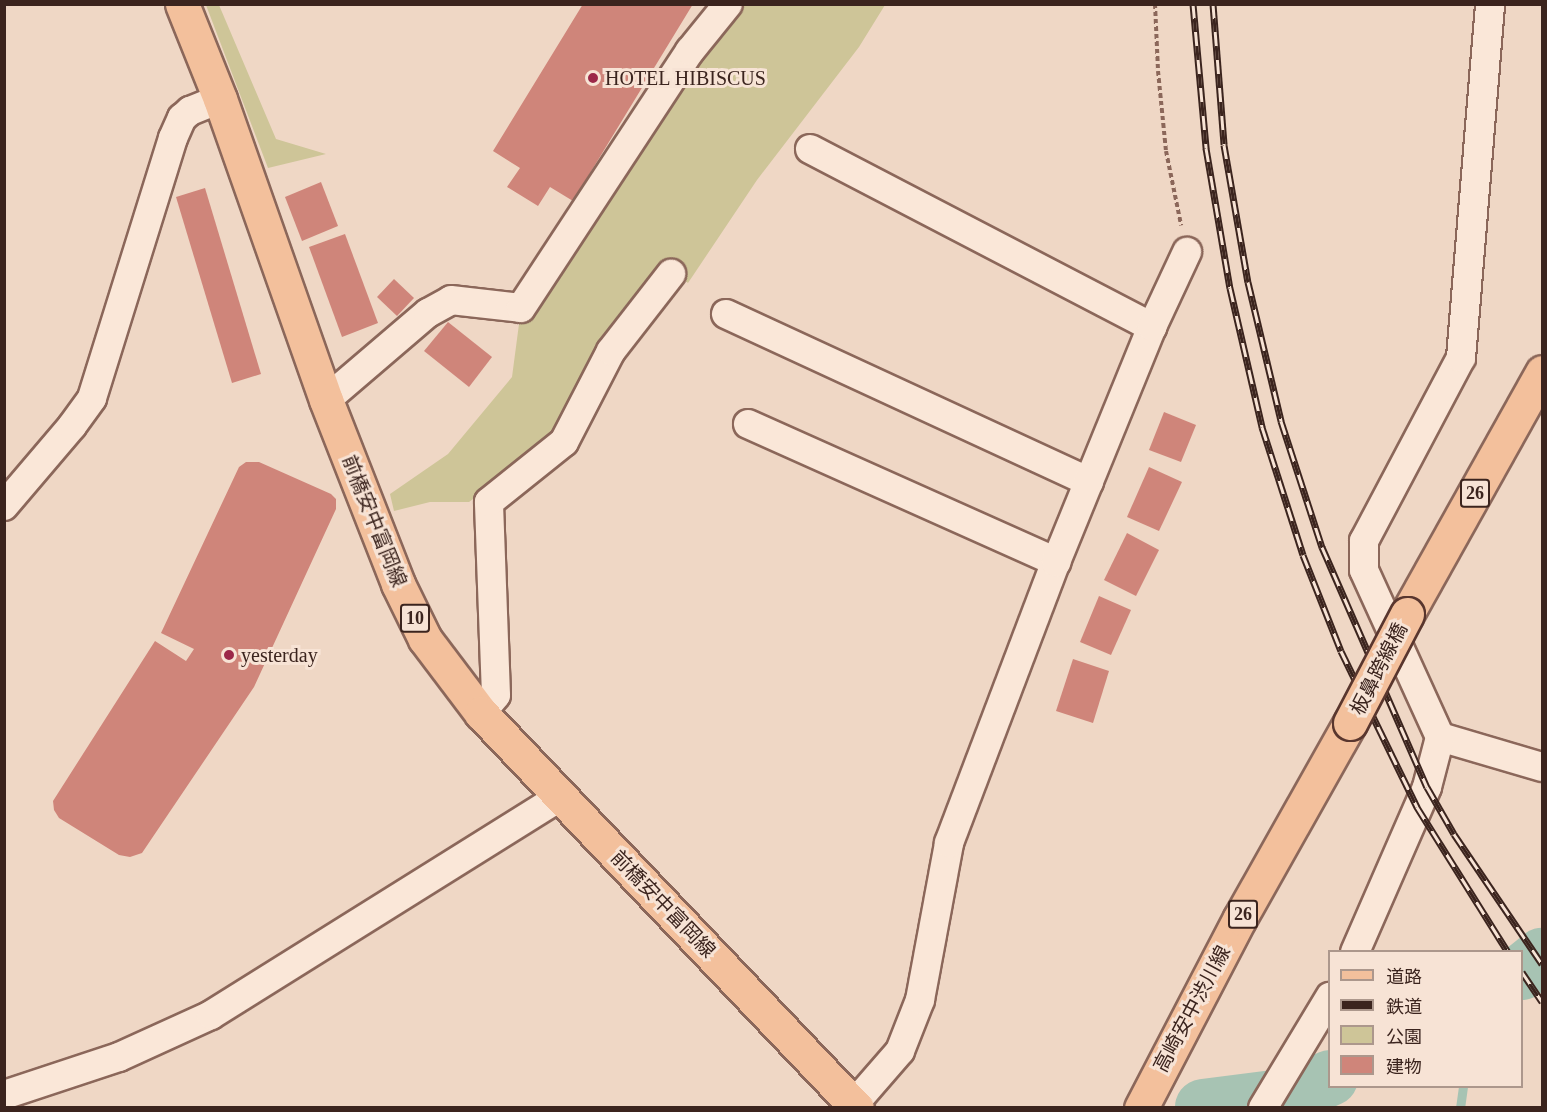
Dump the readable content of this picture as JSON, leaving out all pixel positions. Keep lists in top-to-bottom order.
{
  "streets": {
    "main road": [
      "26",
      "前橋安中富岡線",
      "10",
      "板鼻跨線橋",
      "高崎安中渋川線"
    ]
  },
  "crossings": [
    ["板鼻跨線橋", "高崎安中渋川線"]
  ],
  "places": ["HOTEL HIBISCUS", "yesterday"],
  "legend": [
    "道路",
    "鉄道",
    "公園",
    "建物"
  ]
}
